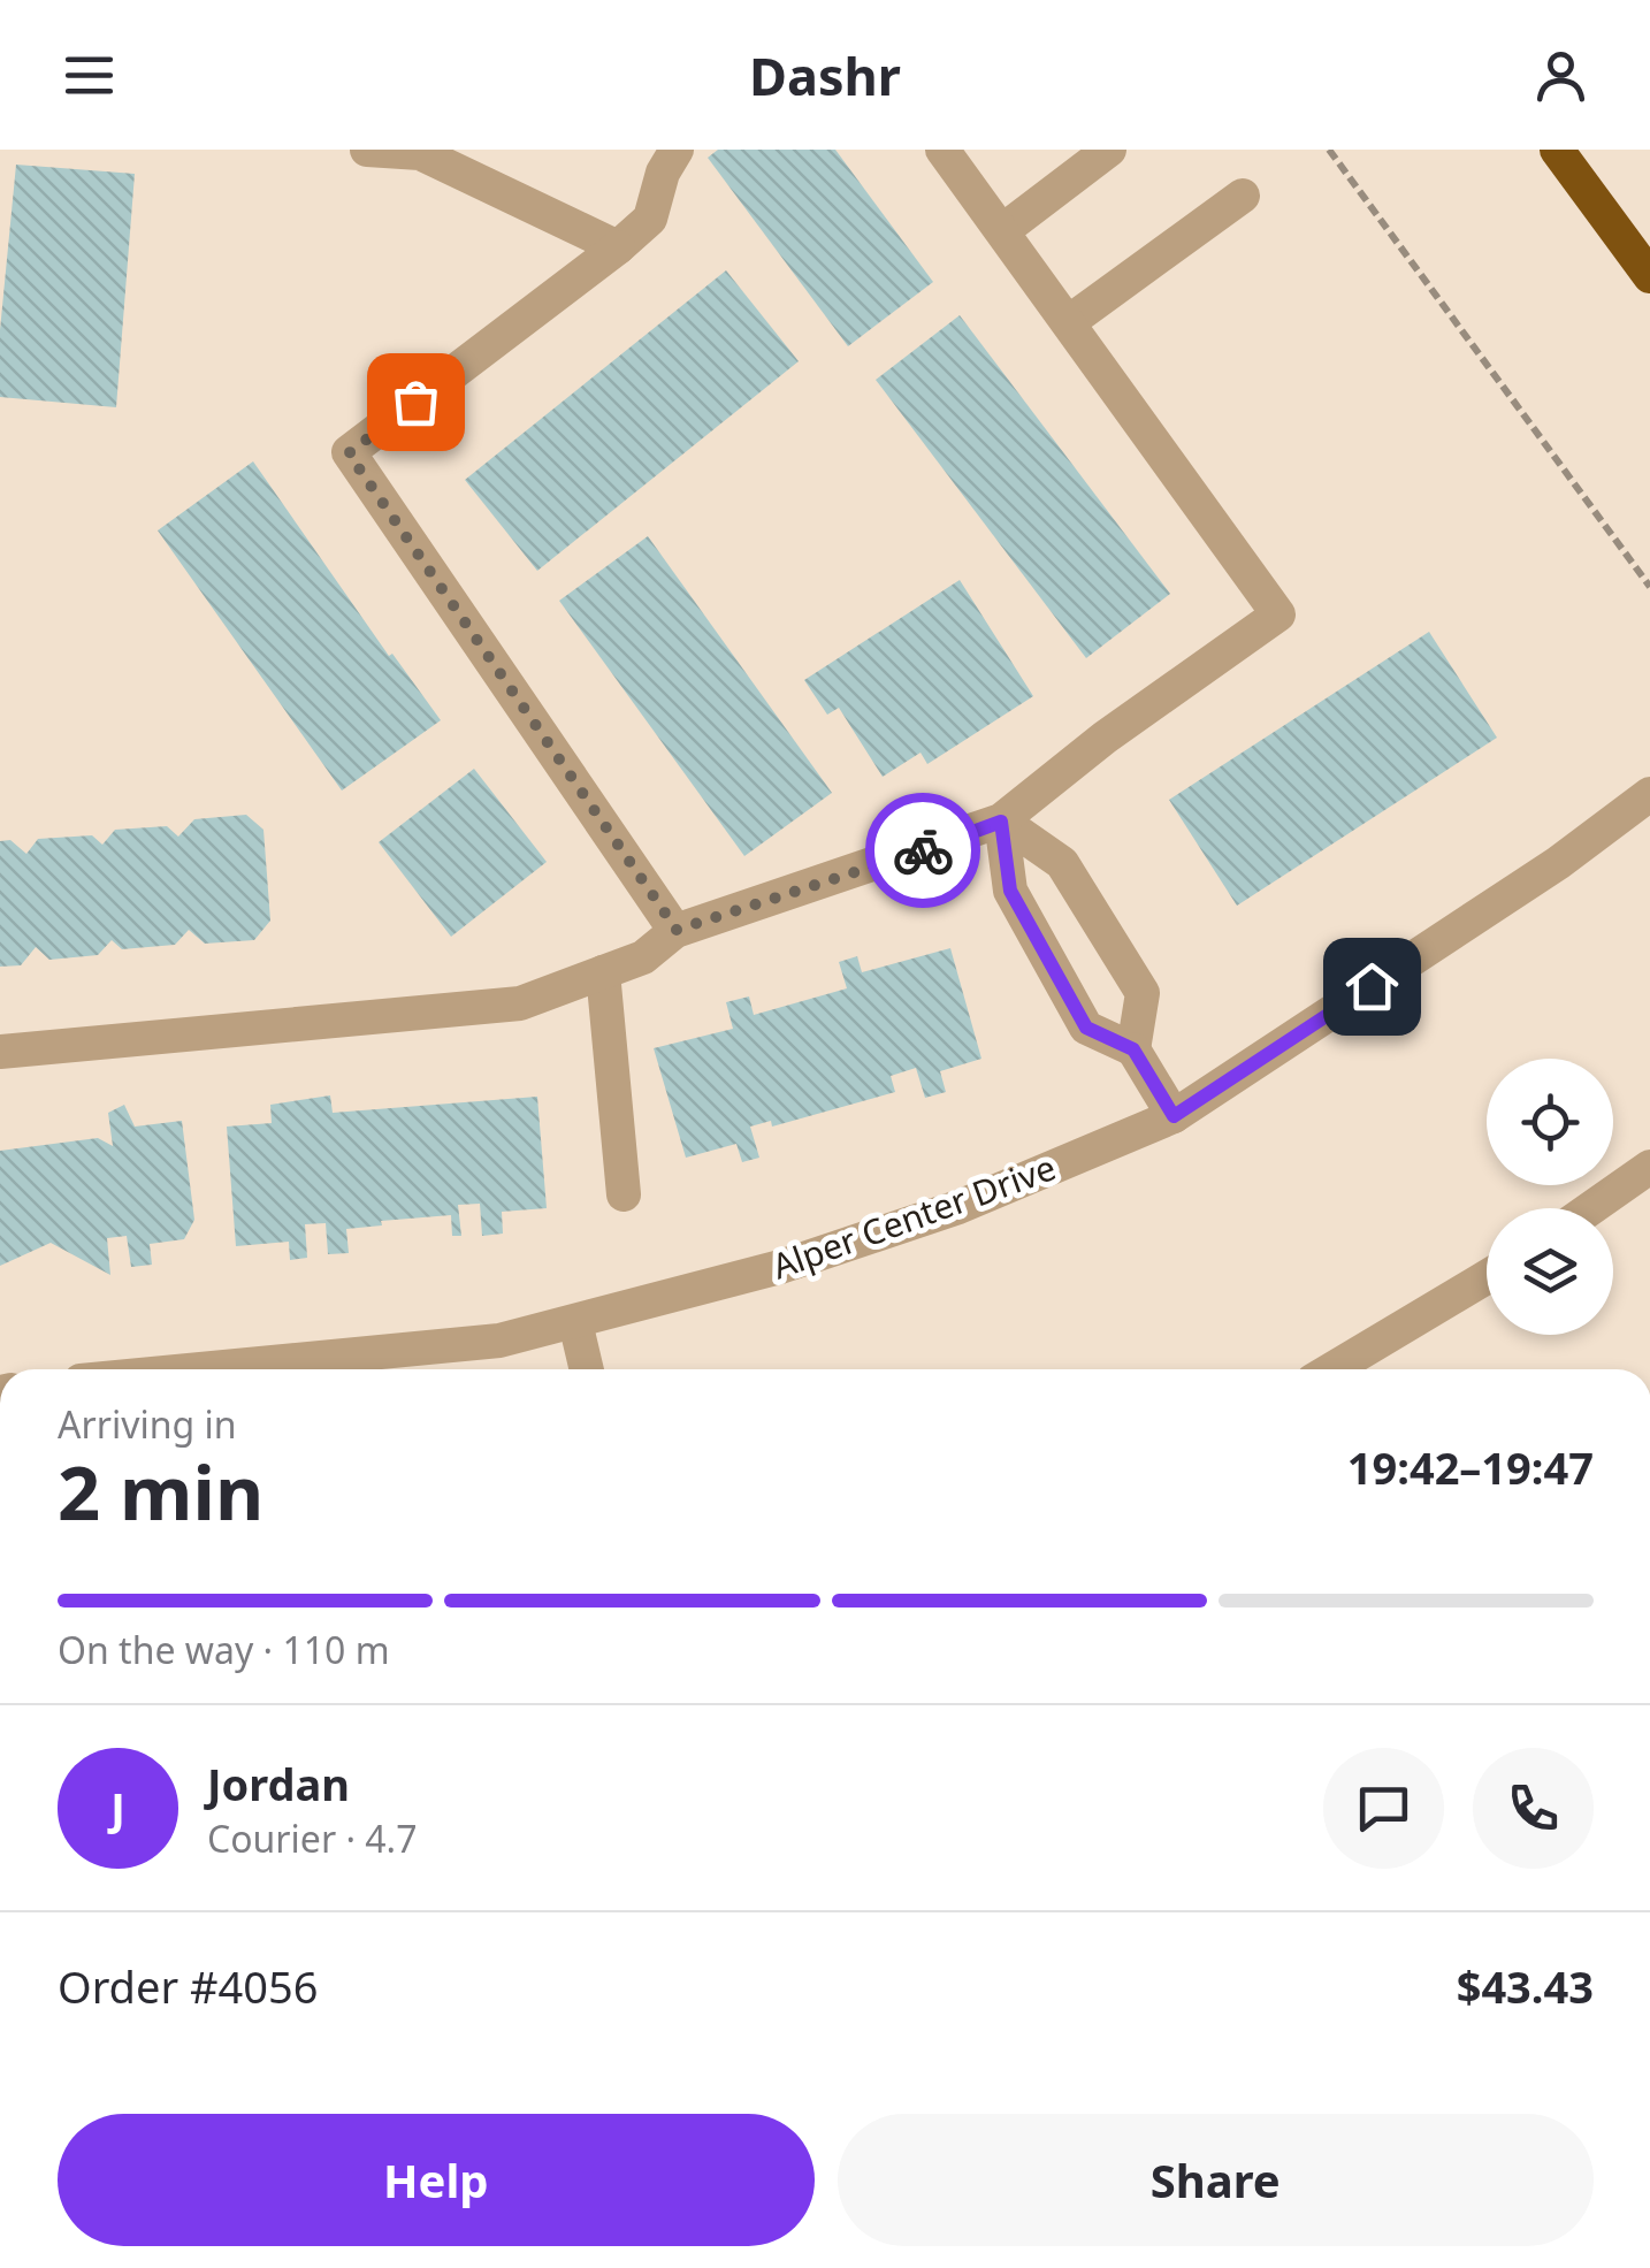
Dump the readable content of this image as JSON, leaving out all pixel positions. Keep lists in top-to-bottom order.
{
  "streets": {
    "street": ["Alper Center Drive"]
  },
  "page": {
    "header": "Dashr",
    "heading": ["2 min", "Arriving in", "19:42–19:47"],
    "panel": [
      "Jordan",
      "Courier · 4.7",
      "Order #4056",
      "$43.43"
    ],
    "bar": "On the way · 110 m",
    "round": "J",
    "buttons": ["Help", "Share"]
  }
}
